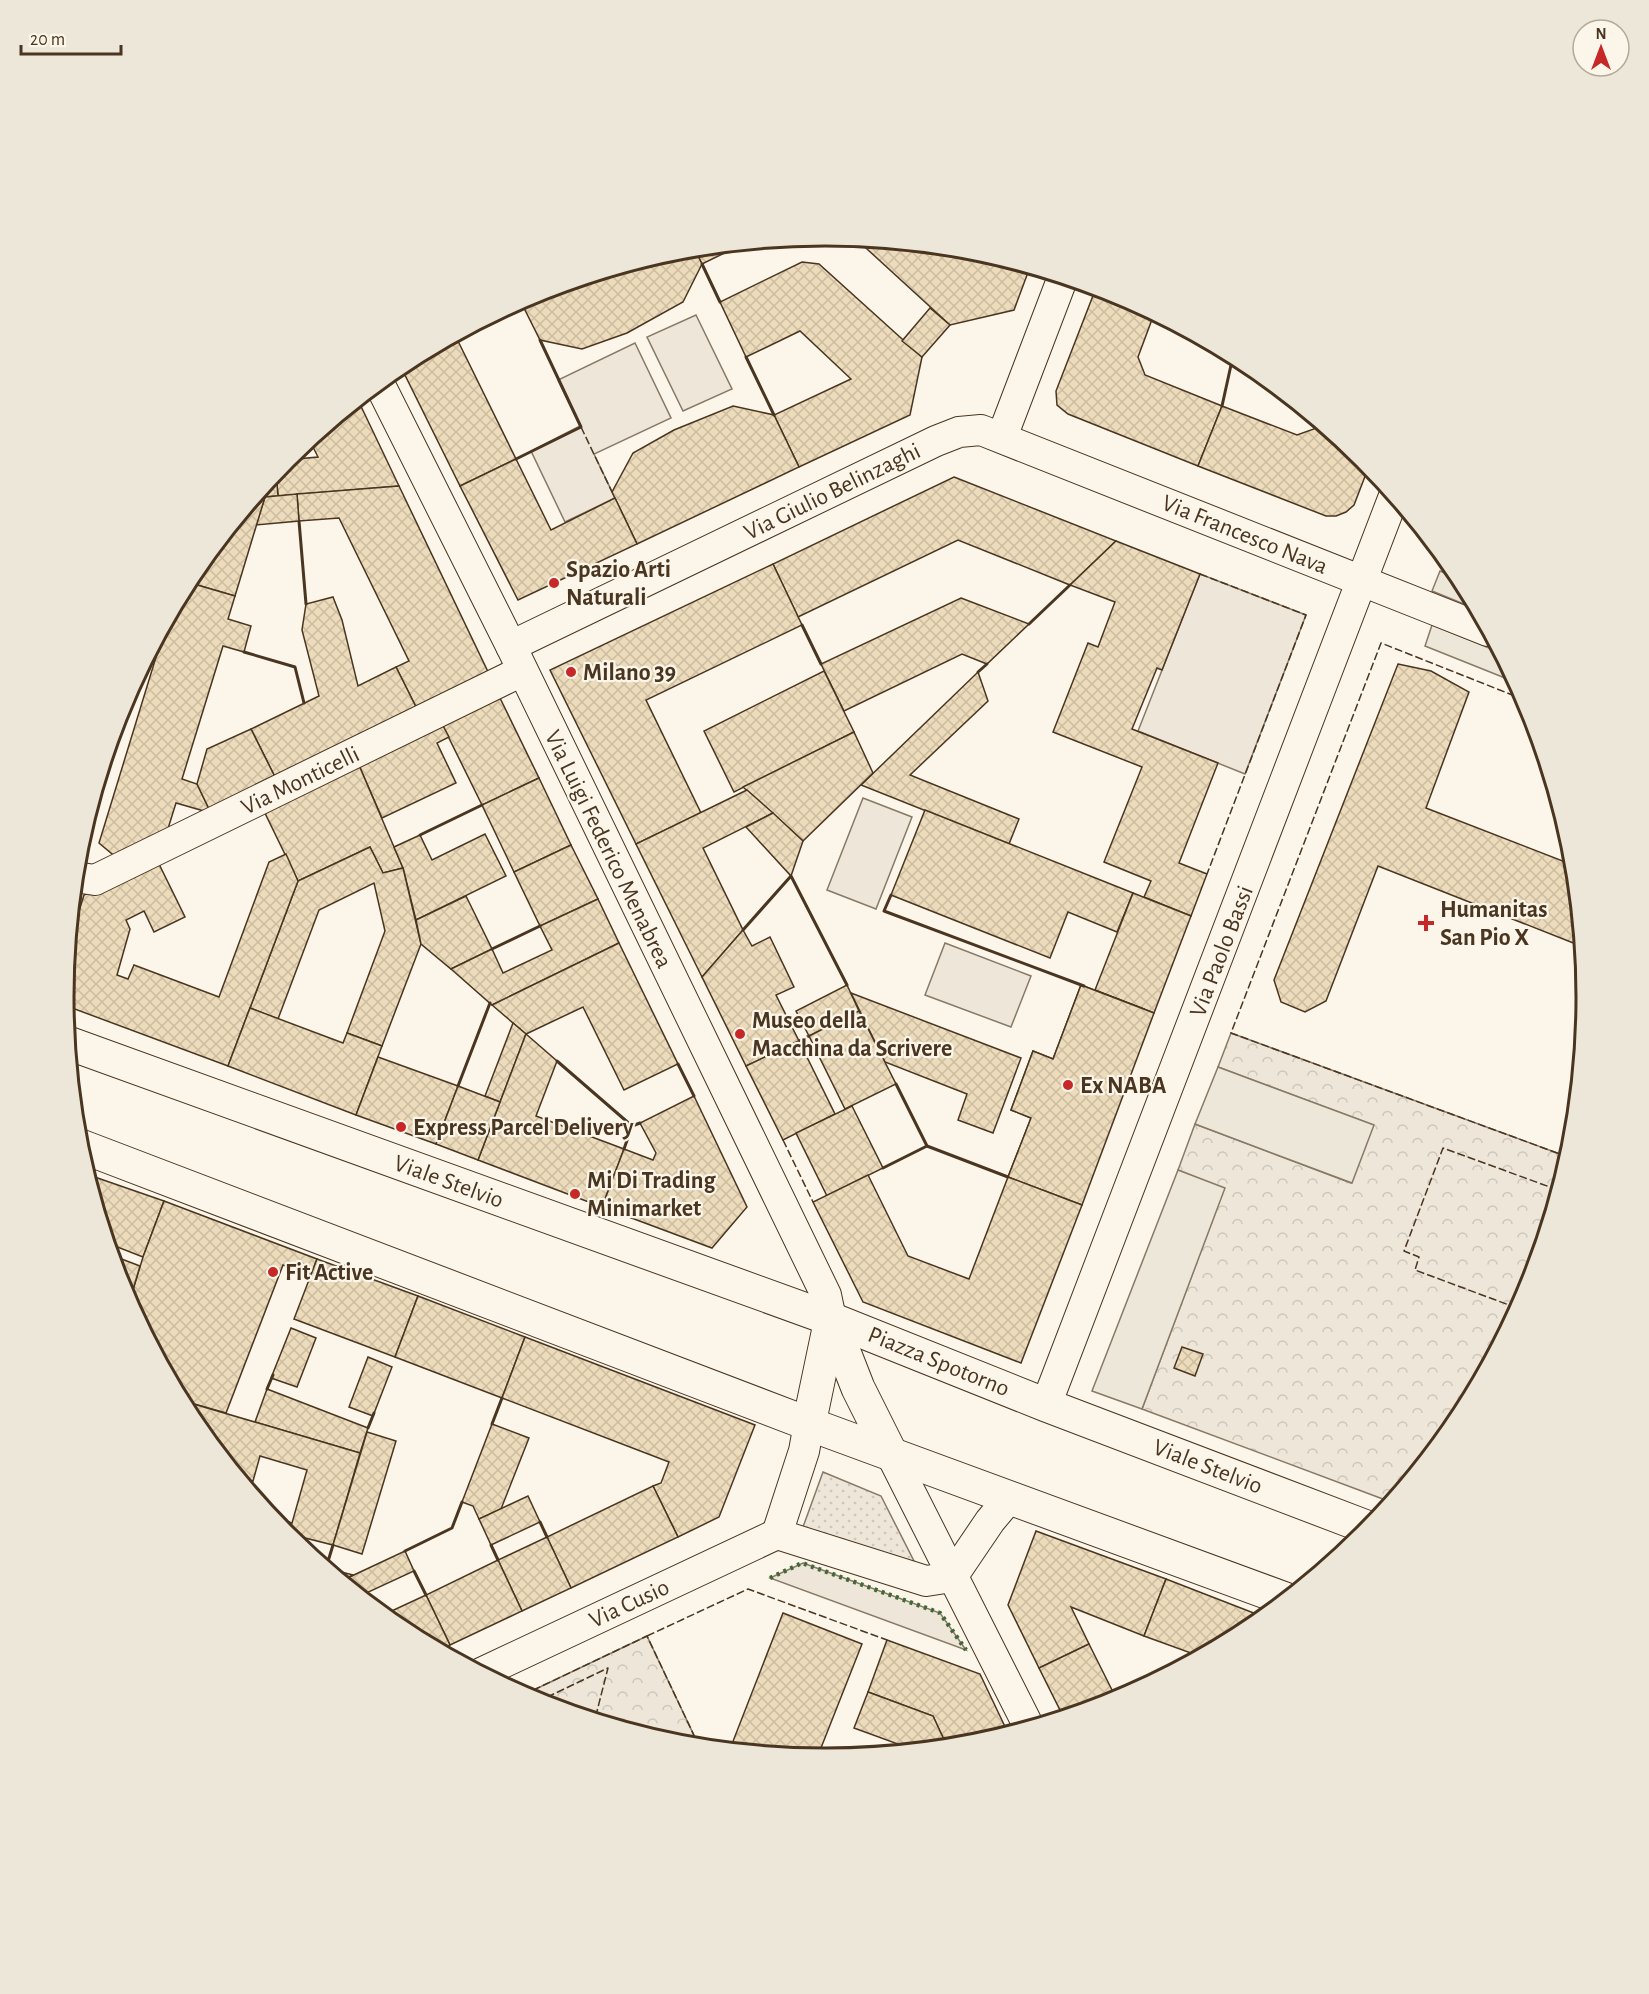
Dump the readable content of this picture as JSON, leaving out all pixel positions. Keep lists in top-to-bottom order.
{
  "streets": {
    "main road": ["Viale Stelvio", "Piazza Spotorno"],
    "street": [
      "Via Giulio Belinzaghi",
      "Via Francesco Nava",
      "Via Monticelli",
      "Via Luigi Federico Menabrea",
      "Via Paolo Bassi",
      "Via Cusio"
    ]
  },
  "crossings": [
    ["Via Giulio Belinzaghi", "Via Francesco Nava"],
    ["Via Giulio Belinzaghi", "Via Monticelli"],
    ["Via Giulio Belinzaghi", "Via Luigi Federico Menabrea"],
    ["Via Francesco Nava", "Via Paolo Bassi"],
    ["Via Monticelli", "Via Luigi Federico Menabrea"],
    ["Via Luigi Federico Menabrea", "Viale Stelvio"],
    ["Via Luigi Federico Menabrea", "Piazza Spotorno"],
    ["Via Paolo Bassi", "Viale Stelvio"],
    ["Via Paolo Bassi", "Piazza Spotorno"],
    ["Viale Stelvio", "Piazza Spotorno"]
  ],
  "places": {
    "other": [
      "Spazio Arti Naturali",
      "Milano 39",
      "Museo della Macchina da Scrivere",
      "Ex NABA",
      "Express Parcel Delivery",
      "Mi Di Trading Minimarket",
      "Fit Active"
    ],
    "health": ["Humanitas San Pio X"]
  },
  "scale_bar": "20 m",
  "north": "top"
}
